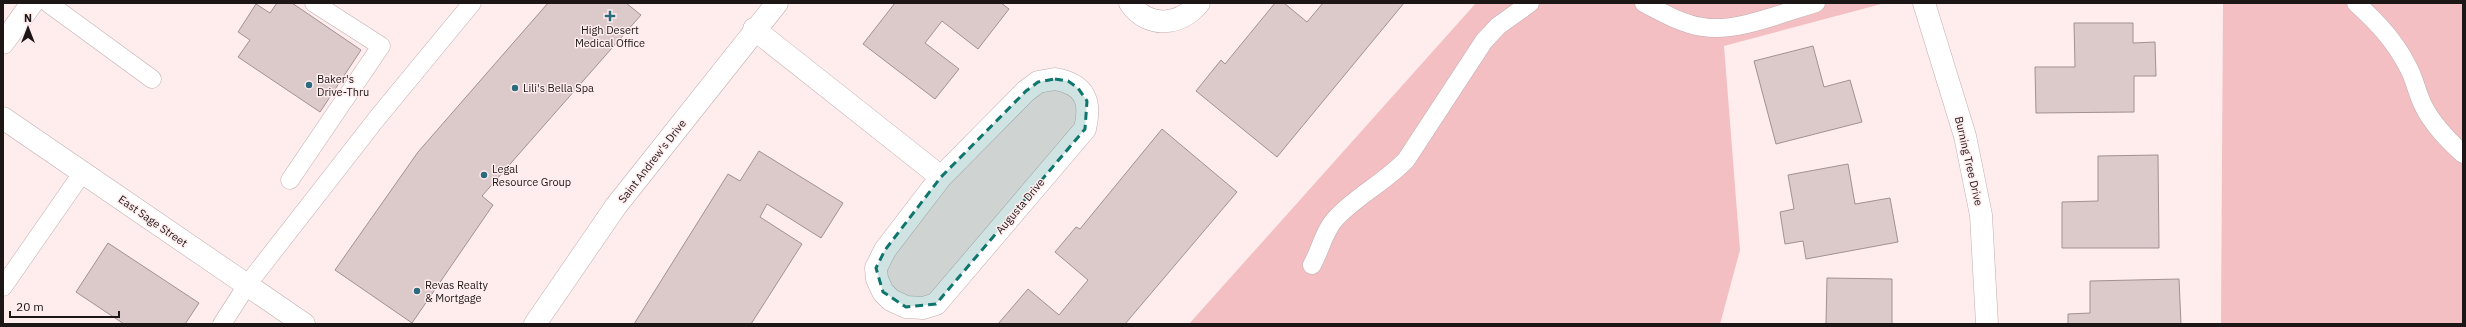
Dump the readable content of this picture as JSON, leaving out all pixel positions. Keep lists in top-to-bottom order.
{
  "streets": {
    "street": [
      "Saint Andrew's Drive",
      "Burning Tree Drive",
      "Augusta Drive",
      "East Sage Street"
    ]
  },
  "places": {
    "health": ["High Desert Medical Office"],
    "other": [
      "Baker's Drive-Thru",
      "Lili's Bella Spa",
      "Legal Resource Group",
      "Revas Realty & Mortgage"
    ]
  },
  "scale_bar": "20 m",
  "north": "top"
}
